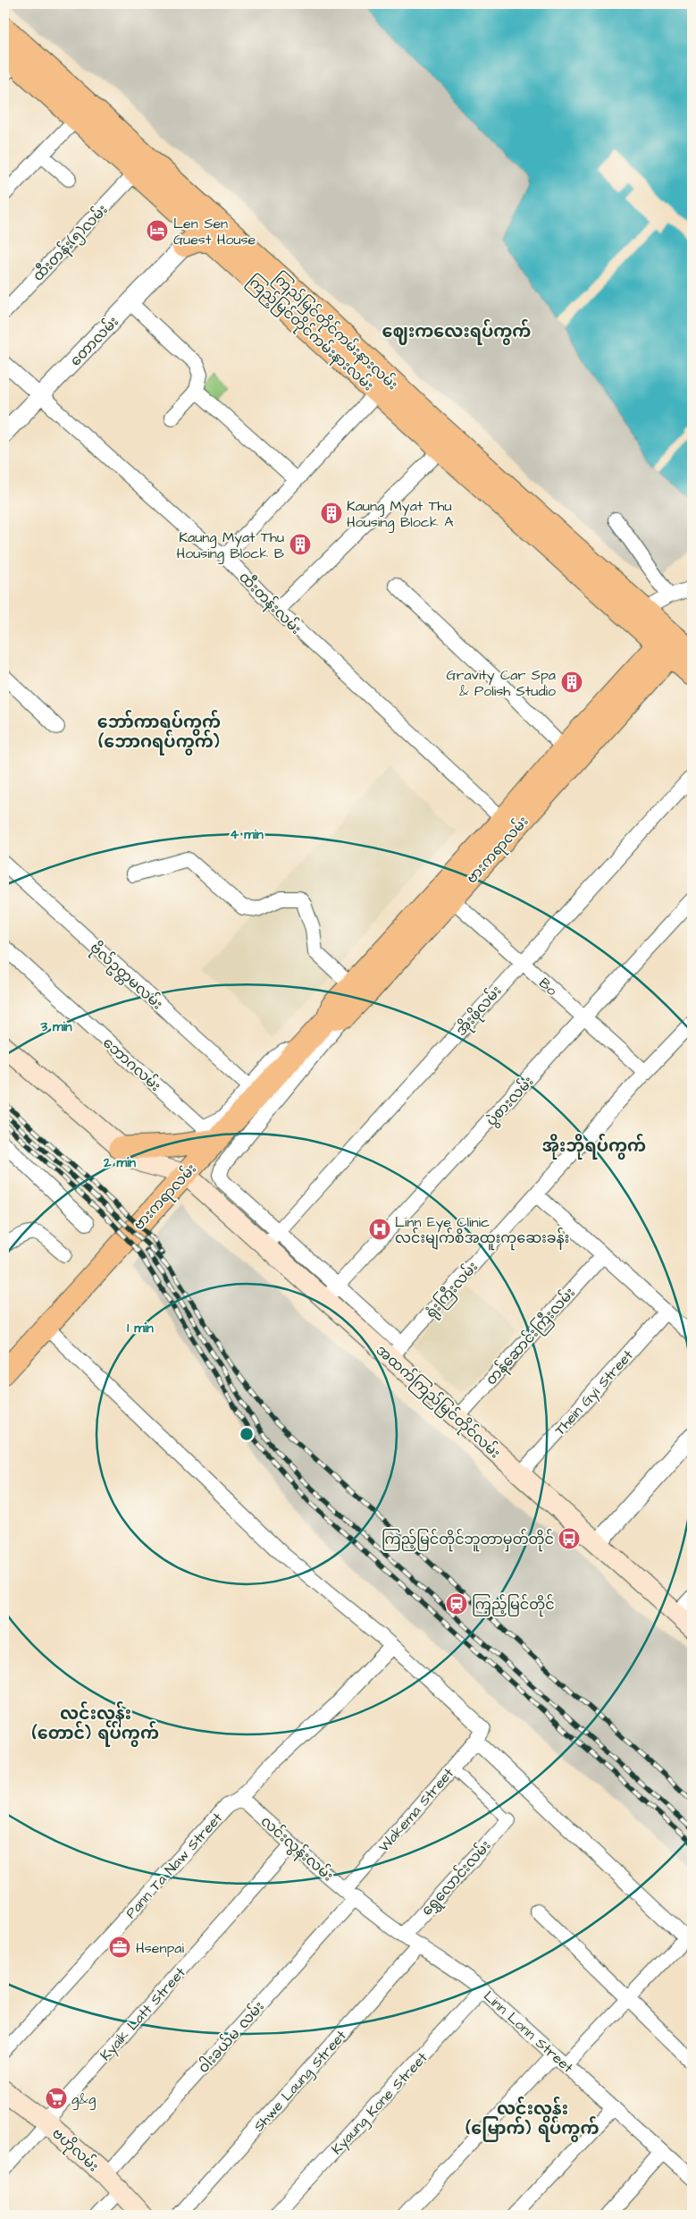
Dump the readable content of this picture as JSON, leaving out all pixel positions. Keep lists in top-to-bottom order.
{
  "streets": {
    "main road": [
      "ကြည်မြင်တိုင်ကမ်းနားလမ်း",
      "ကြည့်မြင်တိုင်ကမ်းနားလမ်း",
      "ဗားကရာလမ်း",
      "အထက်ကြည်မြင်တိုင်လမ်း",
      "ဗဟိုလမ်း"
    ],
    "street": [
      "ထီးတန်း(၅)လမ်း",
      "တောလမ်း",
      "ထီးတန်းလမ်း",
      "ဗိုလ်ဥတ္တမလမ်း",
      "Bo",
      "အိုးဖိုလမ်း",
      "ဘောဂလမ်း",
      "ပွဲစားလမ်း",
      "ရုံးကြီးလမ်း",
      "တန်ဆောင်းကြီးလမ်း",
      "Thein Gyi Street",
      "Wakema Street",
      "လင်းလွန်းလမ်း",
      "Pann Ta Naw Street",
      "ရွှေလောင်းလမ်း",
      "Kyaik Latt Street",
      "Linn Lonn Street",
      "ဝါးခယ်မ လမ်း",
      "Shwe Laung Street",
      "Kyaung Kone Street"
    ]
  },
  "crossings": [
    ["ထီးတန်း(၅)လမ်း", "ကြည့်မြင်တိုင်ကမ်းနားလမ်း"],
    ["ကြည်မြင်တိုင်ကမ်းနားလမ်း", "ကြည့်မြင်တိုင်ကမ်းနားလမ်း"],
    ["ကြည့်မြင်တိုင်ကမ်းနားလမ်း", "တောလမ်း"],
    ["တောလမ်း", "ထီးတန်းလမ်း"],
    ["ထီးတန်းလမ်း", "ဗားကရာလမ်း"],
    ["ဗားကရာလမ်း", "Bo"],
    ["ဗားကရာလမ်း", "ဘောဂလမ်း"],
    ["ဗားကရာလမ်း", "အထက်ကြည်မြင်တိုင်လမ်း"],
    ["Bo", "အိုးဖိုလမ်း"],
    ["Bo", "ပွဲစားလမ်း"],
    ["Bo", "ရုံးကြီးလမ်း"],
    ["အိုးဖိုလမ်း", "အထက်ကြည်မြင်တိုင်လမ်း"],
    ["ပွဲစားလမ်း", "အထက်ကြည်မြင်တိုင်လမ်း"],
    ["ရုံးကြီးလမ်း", "အထက်ကြည်မြင်တိုင်လမ်း"],
    ["တန်ဆောင်းကြီးလမ်း", "အထက်ကြည်မြင်တိုင်လမ်း"],
    ["Thein Gyi Street", "အထက်ကြည်မြင်တိုင်လမ်း"],
    ["Wakema Street", "လင်းလွန်းလမ်း"],
    ["Wakema Street", "Linn Lonn Street"],
    ["Wakema Street", "ဝါးခယ်မ လမ်း"],
    ["လင်းလွန်းလမ်း", "Pann Ta Naw Street"],
    ["လင်းလွန်းလမ်း", "Kyaik Latt Street"],
    ["လင်းလွန်းလမ်း", "Linn Lonn Street"],
    ["လင်းလွန်းလမ်း", "ဝါးခယ်မ လမ်း"],
    ["ရွှေလောင်းလမ်း", "Linn Lonn Street"],
    ["Kyaik Latt Street", "ဗဟိုလမ်း"],
    ["Linn Lonn Street", "ဝါးခယ်မ လမ်း"],
    ["Linn Lonn Street", "Shwe Laung Street"],
    ["Linn Lonn Street", "Kyaung Kone Street"],
    ["ဝါးခယ်မ လမ်း", "ဗဟိုလမ်း"]
  ],
  "districts": [
    "ဈေးကလေးရပ်ကွက်",
    "ဘော်ကာရပ်ကွက် (ဘောဂရပ်ကွက်)",
    "အိုးဘိုရပ်ကွက်",
    "လင်းလွန်း (တောင်) ရပ်ကွက်",
    "လင်းလွန်း (မြောက်) ရပ်ကွက်"
  ],
  "places": {
    "hotel": ["Len Sen Guest House"],
    "building": ["Kaung Myat Thu Housing Block A", "Kaung Myat Thu Housing Block B", "Gravity Car Spa & Polish Studio"],
    "hospital": ["Linn Eye Clinic လင်းမျက်စိအထူးကုဆေးခန်း"],
    "bus stop": ["ကြည့်မြင်တိုင်ဘူတာမှတ်တိုင်"],
    "station": ["ကြည့်မြင်တိုင်"],
    "office": ["Hsenpai"],
    "supermarket": ["g&g"]
  },
  "rings": [
    "4 min",
    "3 min",
    "2 min",
    "1 min"
  ]
}
